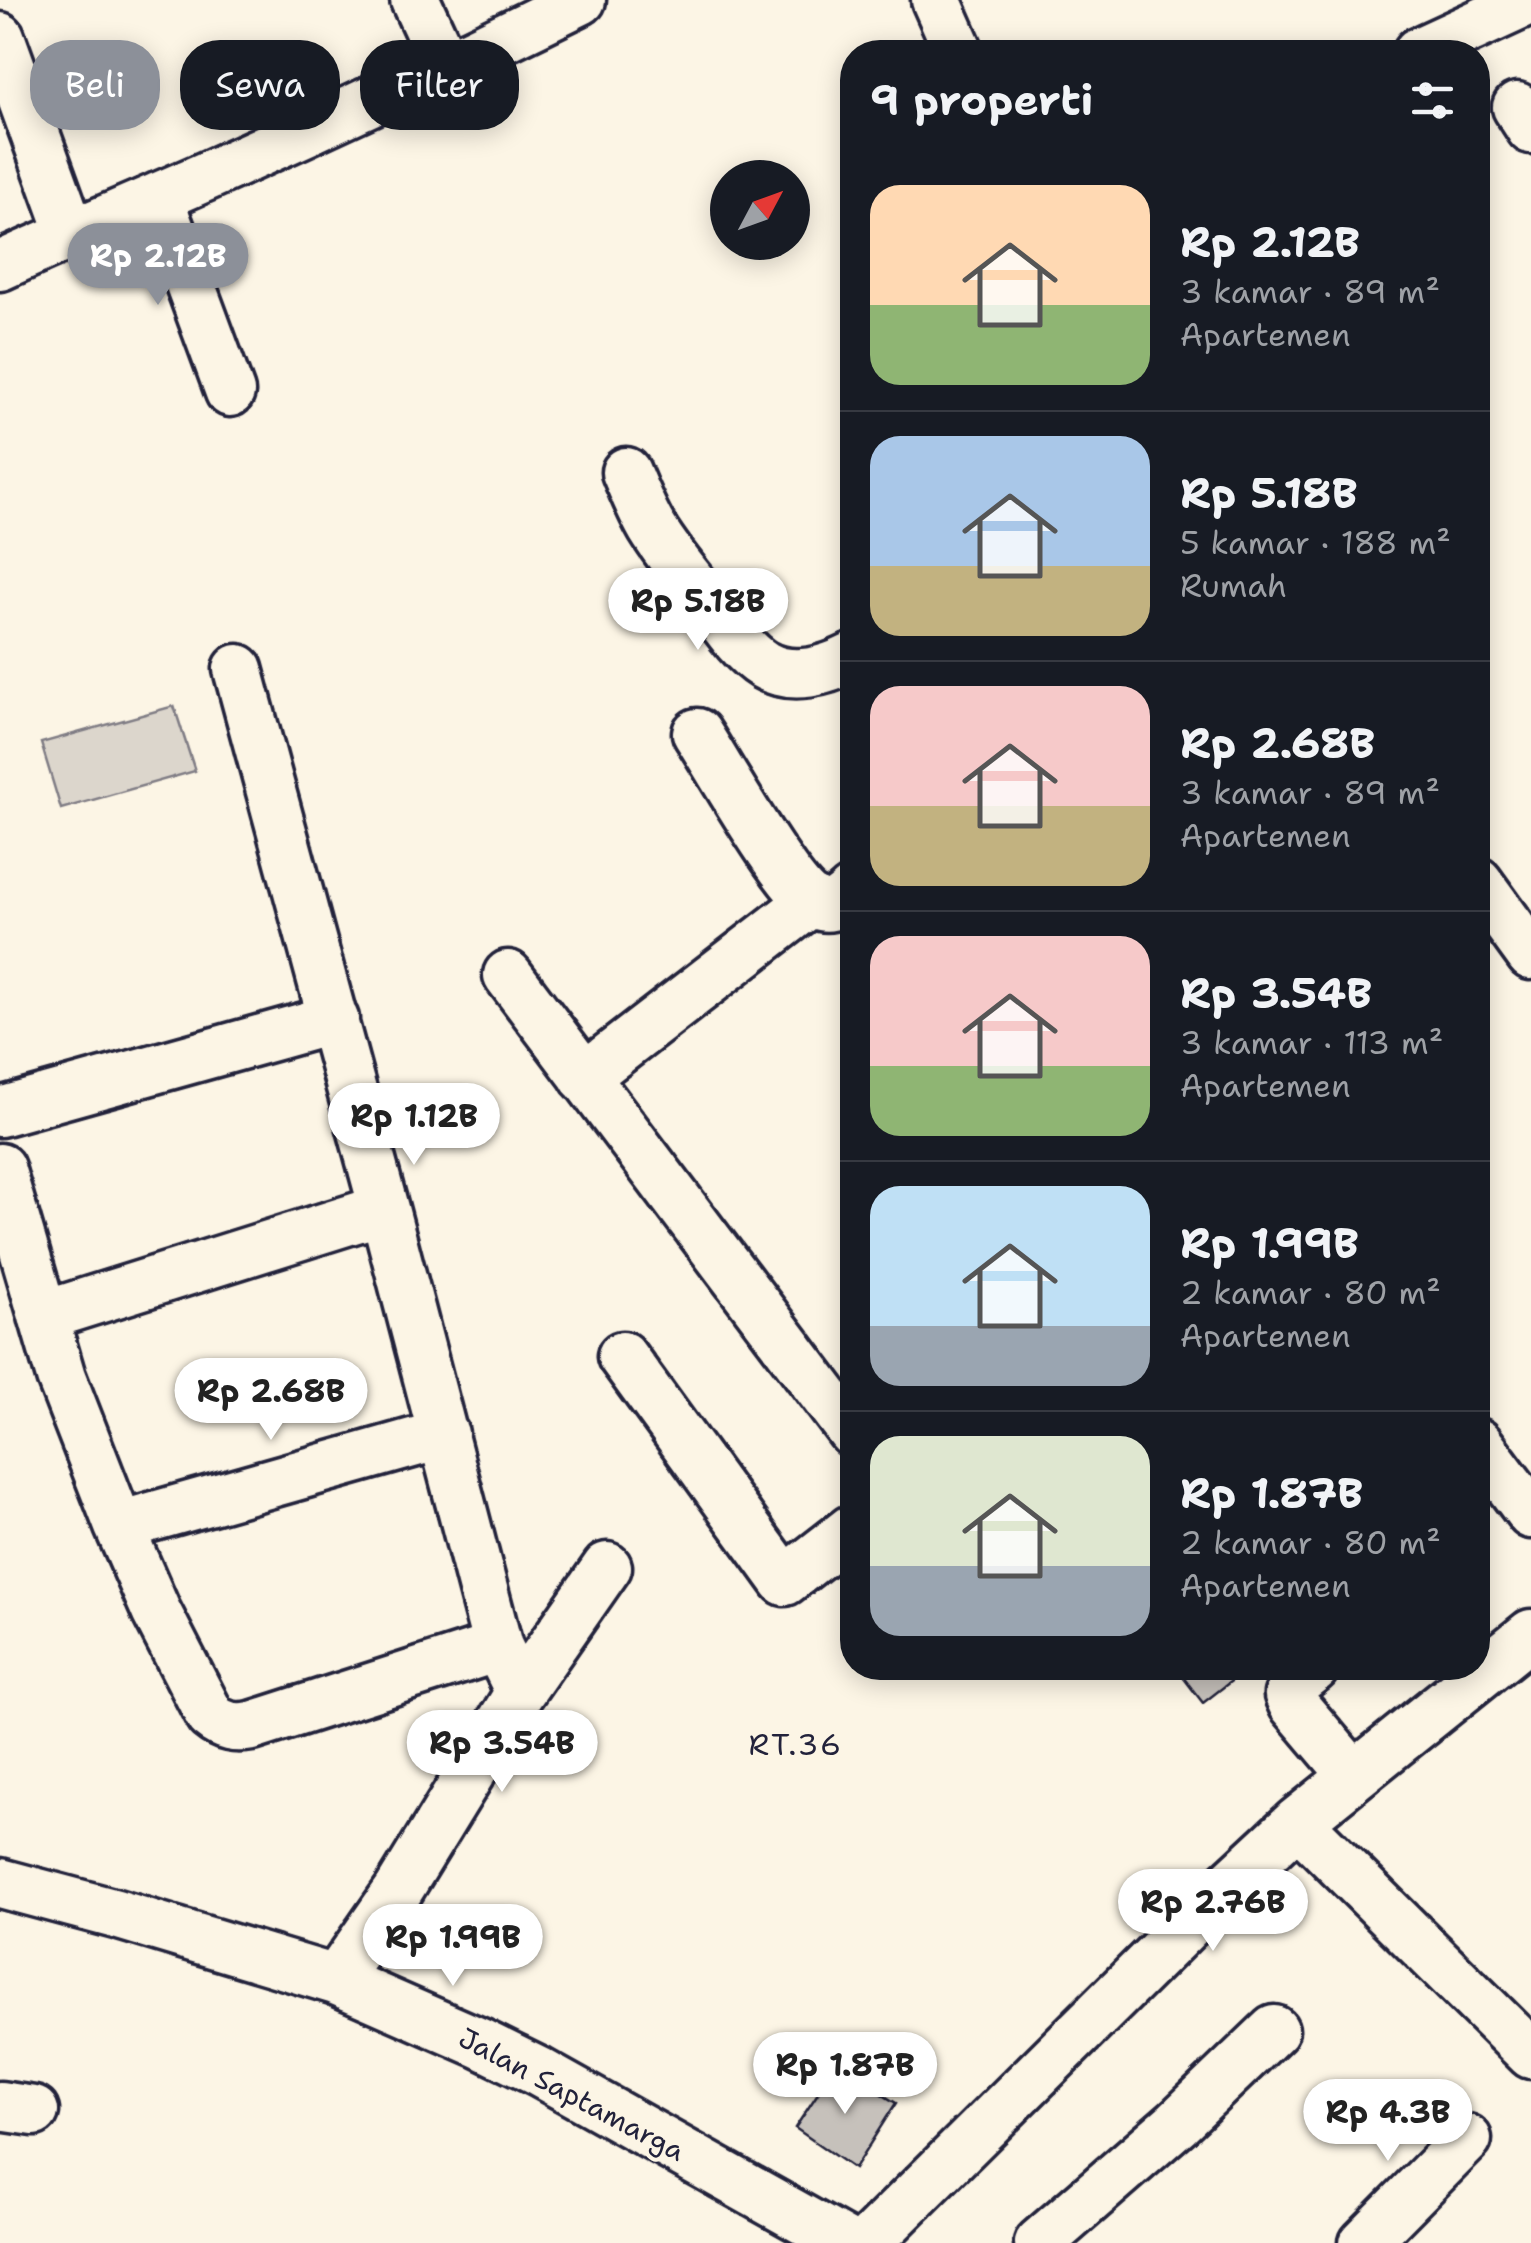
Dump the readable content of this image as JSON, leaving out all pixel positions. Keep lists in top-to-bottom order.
{
  "streets": {
    "street": ["Jalan Saptamarga"]
  },
  "districts": ["RT.36"],
  "north": "top right",
  "page": {
    "chip": ["Beli", "Sewa", "Filter"],
    "heading": "9 properti",
    "list": [
      {
        "name": "Rp 2.12B",
        "note": "3 kamar · 89 m² · Apartemen"
      },
      {
        "name": "Rp 5.18B",
        "note": "5 kamar · 188 m² · Rumah"
      },
      {
        "name": "Rp 2.68B",
        "note": "3 kamar · 89 m² · Apartemen"
      },
      {
        "name": "Rp 3.54B",
        "note": "3 kamar · 113 m² · Apartemen"
      },
      {
        "name": "Rp 1.99B",
        "note": "2 kamar · 80 m² · Apartemen"
      },
      {
        "name": "Rp 1.87B",
        "note": "2 kamar · 80 m² · Apartemen"
      }
    ],
    "price": [
      "Rp 2.12B",
      "Rp 5.18B",
      "Rp 1.12B",
      "Rp 2.68B",
      "Rp 3.54B",
      "Rp 2.76B",
      "Rp 1.99B",
      "Rp 1.87B",
      "Rp 4.3B"
    ]
  }
}
